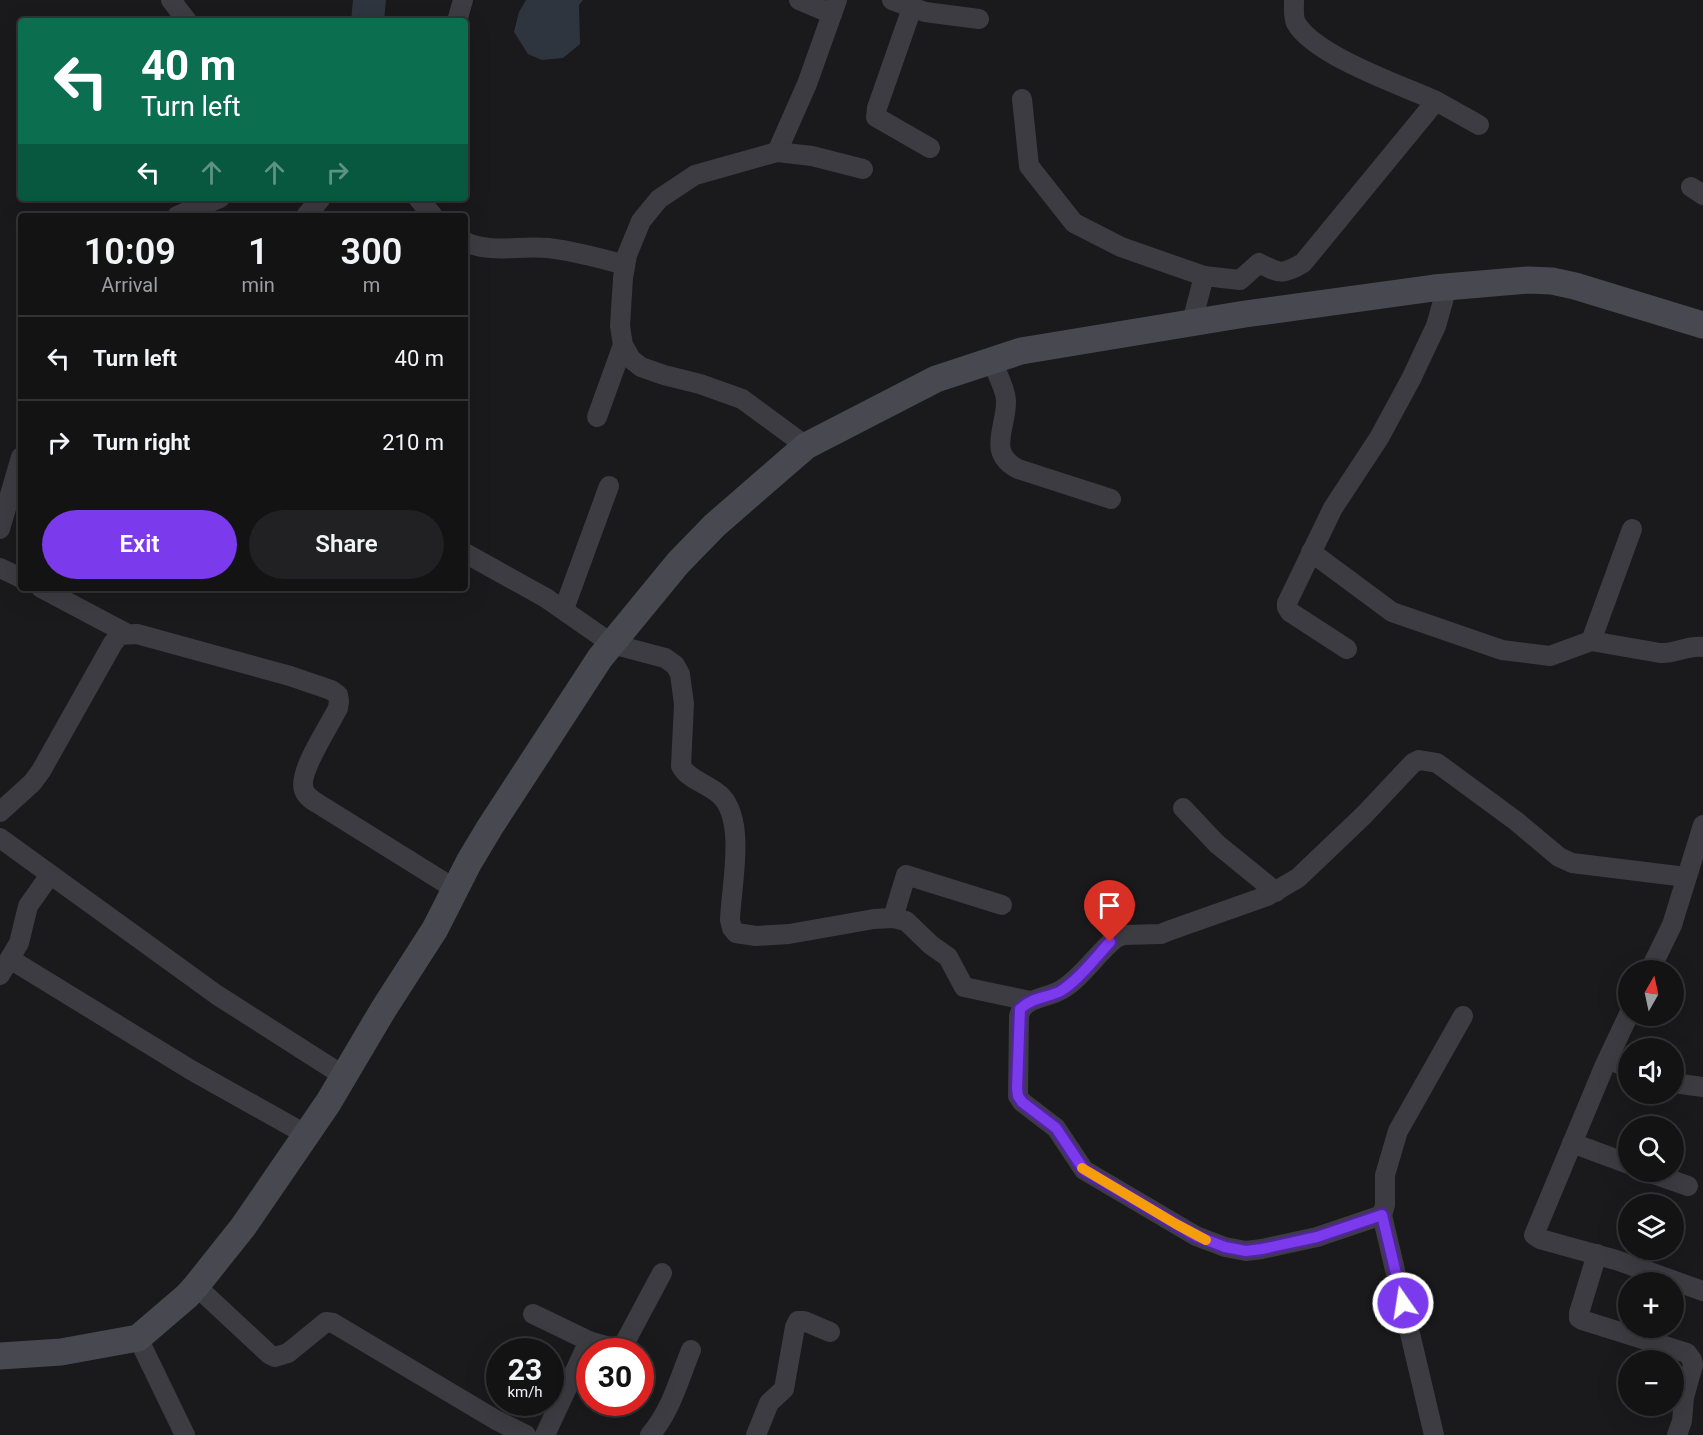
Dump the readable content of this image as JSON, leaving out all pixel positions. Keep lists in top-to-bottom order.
{
  "north": "top",
  "page": {
    "turn": ["40 m", "Turn left"],
    "eta": [
      "10:09",
      "Arrival",
      "1",
      "min",
      "300",
      "m"
    ],
    "list": [
      {
        "name": "Turn left",
        "value": "40 m"
      },
      {
        "name": "Turn right",
        "value": "210 m"
      }
    ],
    "buttons": ["Exit", "Share"],
    "map_buttons": ["+", "−"],
    "speed": "23 km/h",
    "limit": "30"
  }
}
